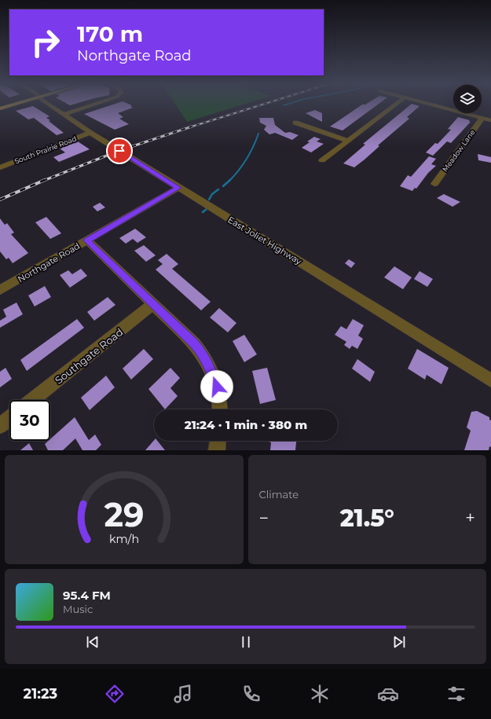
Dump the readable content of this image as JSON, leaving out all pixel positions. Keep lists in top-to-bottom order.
{
  "streets": {
    "street": [
      "South Prairie Road",
      "Meadow Lane",
      "East Joliet Highway",
      "Northgate Road",
      "Southgate Road"
    ]
  },
  "crossings": [
    ["South Prairie Road", "East Joliet Highway"],
    ["East Joliet Highway", "Northgate Road"]
  ],
  "page": {
    "turn": ["170 m", "Northgate Road"],
    "limit": "30",
    "trip": "21:24 · 1 min · 380 m",
    "tile": "Climate",
    "heat": ["−", "21.5°", "+"],
    "song": ["95.4 FM", "Music"],
    "tabs": "21:23",
    "gauge": ["29", "km/h"]
  }
}
